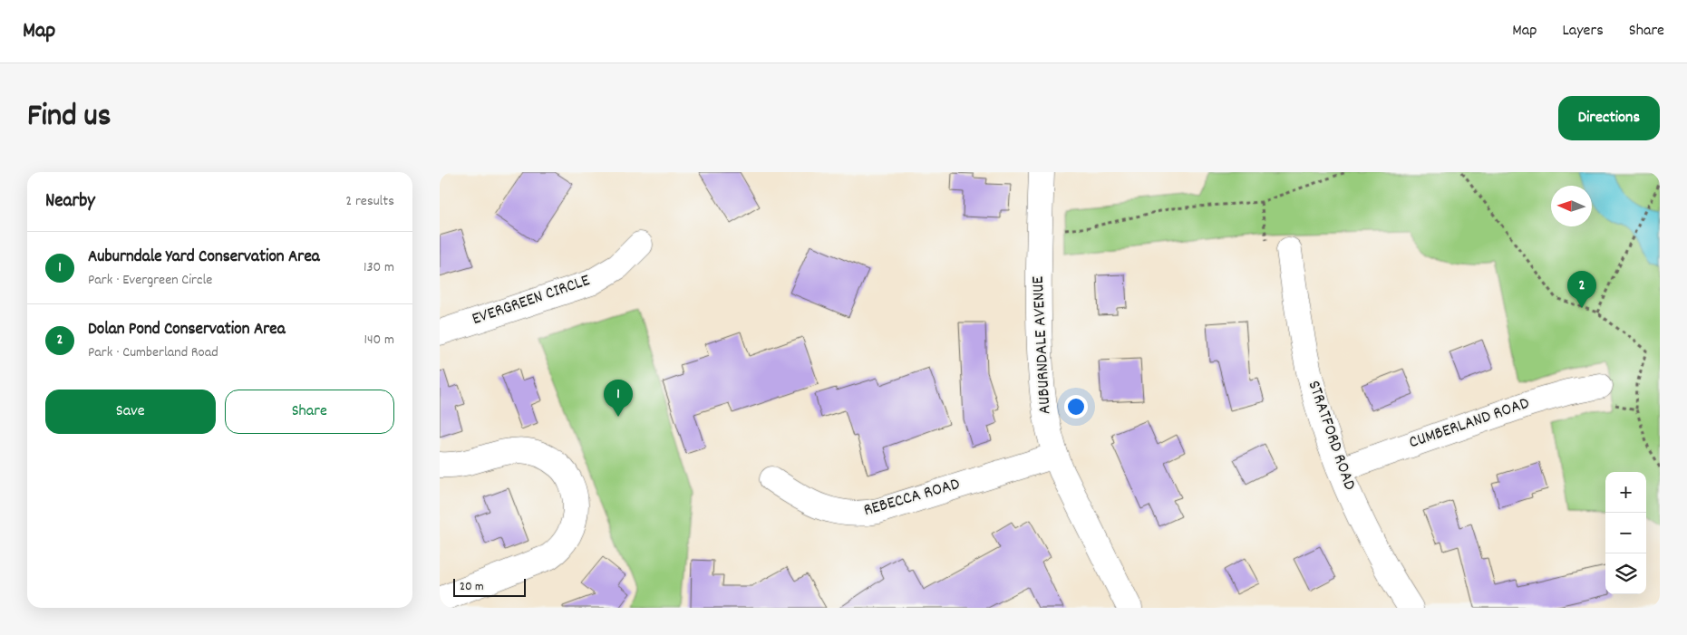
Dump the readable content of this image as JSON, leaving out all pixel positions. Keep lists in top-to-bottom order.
{
  "streets": {
    "street": [
      "EVERGREEN CIRCLE",
      "AUBURNDALE AVENUE",
      "CUMBERLAND ROAD",
      "STRATFORD ROAD",
      "REBECCA ROAD"
    ]
  },
  "crossings": [
    ["AUBURNDALE AVENUE", "REBECCA ROAD"],
    ["CUMBERLAND ROAD", "STRATFORD ROAD"]
  ],
  "scale_bar": "20 m",
  "north": "left",
  "page": {
    "header": "Map",
    "nav": ["Map", "Layers", "Share"],
    "title": "Find us",
    "buttons": [
      "Directions",
      ["Save", "Share"]
    ],
    "heading": ["Nearby", "2 results"],
    "list": [
      {
        "mark": "1",
        "name": "Auburndale Yard Conservation Area",
        "note": "Park · Evergreen Circle",
        "value": "130 m"
      },
      {
        "mark": "2",
        "name": "Dolan Pond Conservation Area",
        "note": "Park · Cumberland Road",
        "value": "140 m"
      }
    ],
    "pins": ["2", "1"],
    "map_buttons": ["+", "−"],
    "scale": "20 m"
  }
}
